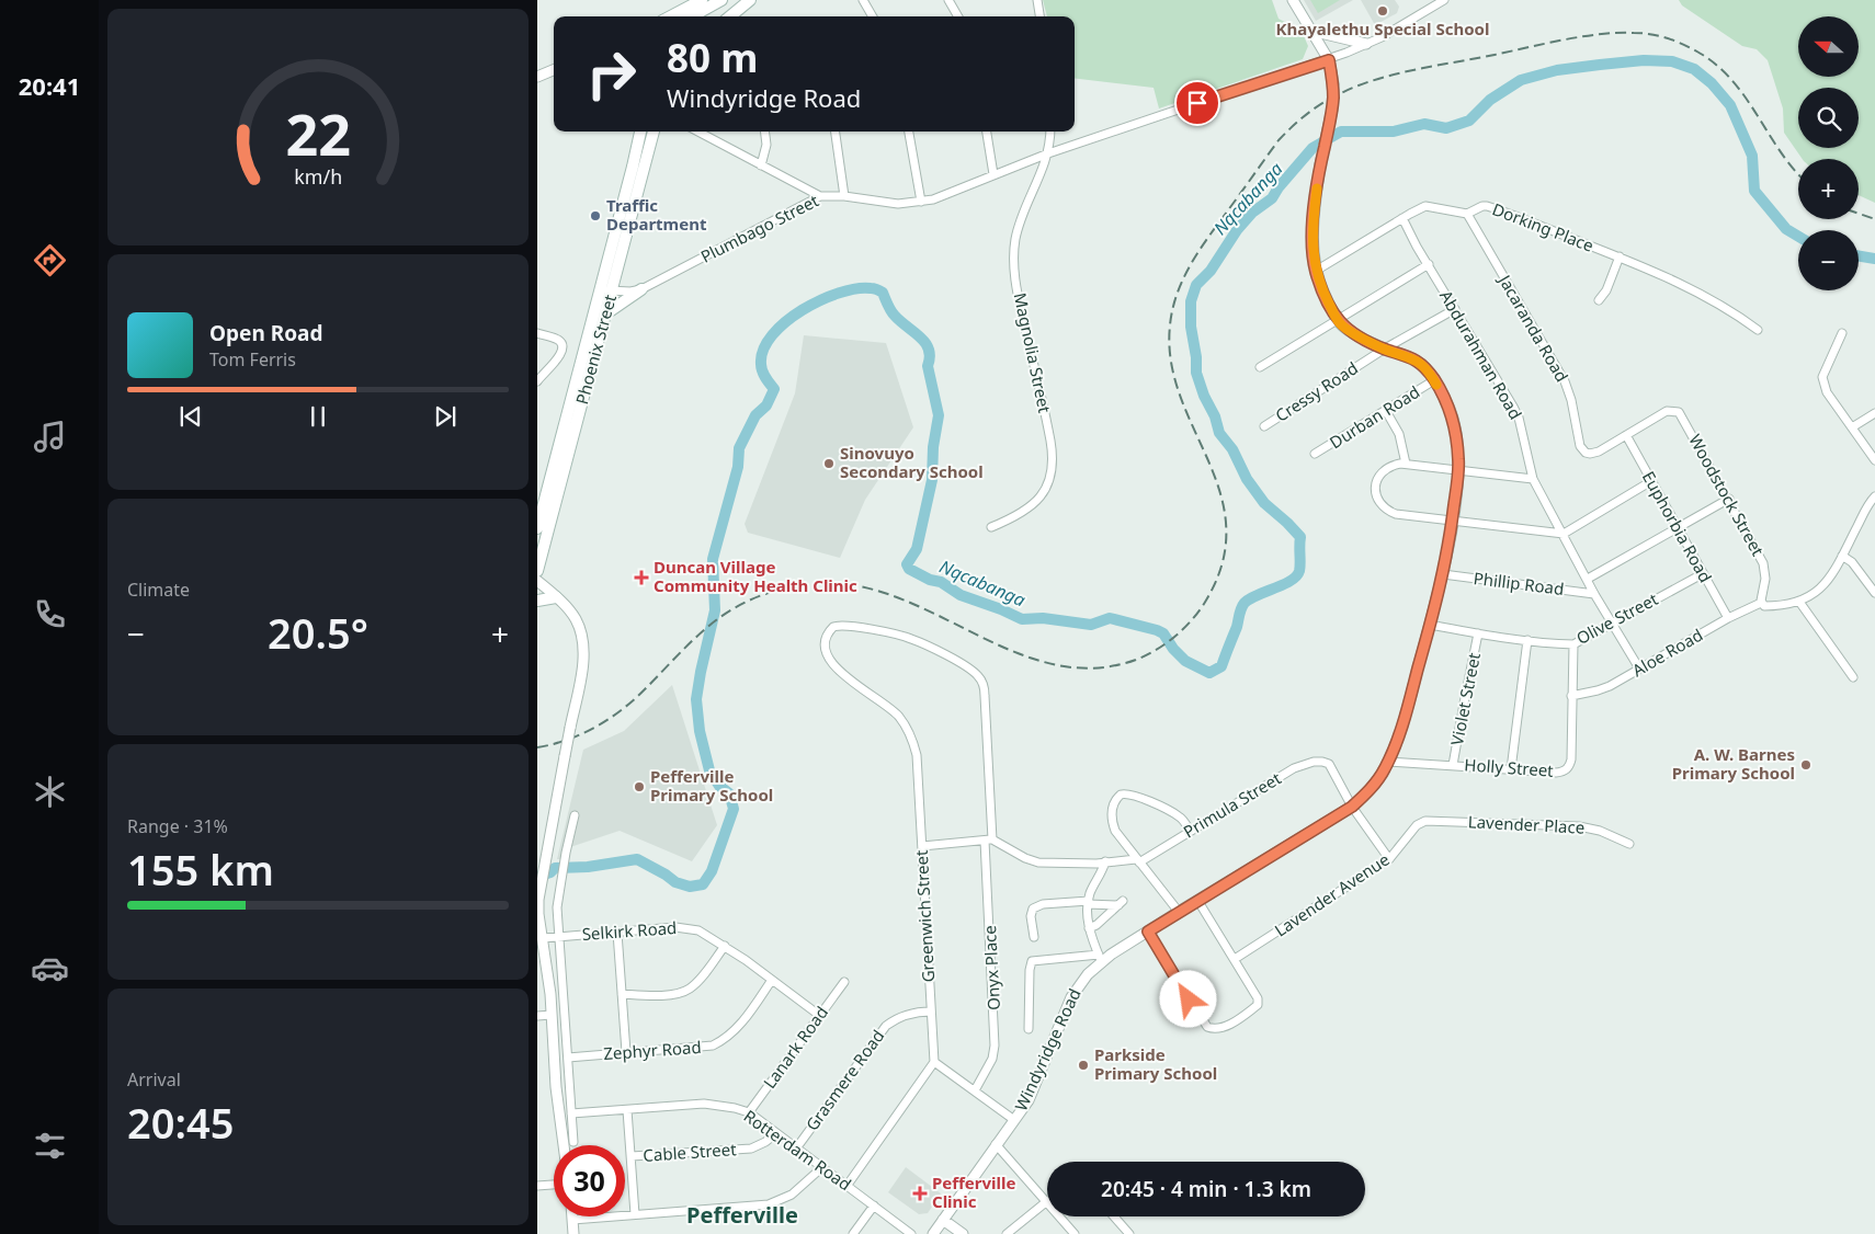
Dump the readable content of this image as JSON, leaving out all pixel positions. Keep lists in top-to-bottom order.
{
  "streets": {
    "main road": ["Phoenix Street"],
    "street": [
      "Dorking Place",
      "Plumbago Street",
      "Jacaranda Road",
      "Magnolia Street",
      "Abdurahman Road",
      "Cressy Road",
      "Durban Road",
      "Woodstock Street",
      "Euphorbia Road",
      "Phillip Road",
      "Olive Street",
      "Aloe Road",
      "Violet Street",
      "Holly Street",
      "Primula Street",
      "Lavender Place",
      "Lavender Avenue",
      "Greenwich Street",
      "Selkirk Road",
      "Onyx Place",
      "Lanark Road",
      "Windyridge Road",
      "Zephyr Road",
      "Grasmere Road",
      "Rotterdam Road",
      "Cable Street"
    ]
  },
  "crossings": [
    ["Dorking Place", "Jacaranda Road"],
    ["Plumbago Street", "Phoenix Street"],
    ["Plumbago Street", "Magnolia Street"],
    ["Plumbago Street", "Windyridge Road"],
    ["Jacaranda Road", "Woodstock Street"],
    ["Jacaranda Road", "Euphorbia Road"],
    ["Abdurahman Road", "Cressy Road"],
    ["Abdurahman Road", "Phillip Road"],
    ["Abdurahman Road", "Olive Street"],
    ["Abdurahman Road", "Aloe Road"],
    ["Cressy Road", "Windyridge Road"],
    ["Durban Road", "Windyridge Road"],
    ["Woodstock Street", "Euphorbia Road"],
    ["Woodstock Street", "Aloe Road"],
    ["Euphorbia Road", "Olive Street"],
    ["Euphorbia Road", "Aloe Road"],
    ["Phillip Road", "Windyridge Road"],
    ["Olive Street", "Violet Street"],
    ["Olive Street", "Holly Street"],
    ["Olive Street", "Windyridge Road"],
    ["Aloe Road", "Holly Street"],
    ["Violet Street", "Holly Street"],
    ["Holly Street", "Windyridge Road"],
    ["Primula Street", "Windyridge Road"],
    ["Lavender Place", "Lavender Avenue"],
    ["Greenwich Street", "Onyx Place"],
    ["Greenwich Street", "Grasmere Road"],
    ["Selkirk Road", "Lanark Road"],
    ["Selkirk Road", "Zephyr Road"],
    ["Lanark Road", "Rotterdam Road"],
    ["Grasmere Road", "Rotterdam Road"],
    ["Rotterdam Road", "Cable Street"]
  ],
  "districts": ["Pefferville"],
  "water": ["Nqcabanga"],
  "places": {
    "other": [
      "Khayalethu Special School",
      "Traffic Department",
      "Sinovuyo Secondary School",
      "A. W. Barnes Primary School",
      "Pefferville Primary School",
      "Parkside Primary School"
    ],
    "health": ["Duncan Village Community Health Clinic", "Pefferville Clinic"]
  },
  "north": "left",
  "page": {
    "tabs": "20:41",
    "map_buttons": ["+", "−"],
    "turn": ["80 m", "Windyridge Road"],
    "song": ["Open Road", "Tom Ferris"],
    "tile": [
      "Climate",
      ["Range · 31%", "155 km"],
      ["Arrival", "20:45"]
    ],
    "heat": ["−", "20.5°", "+"],
    "limit": "30",
    "trip": "20:45 · 4 min · 1.3 km",
    "gauge": ["22", "km/h"]
  }
}
